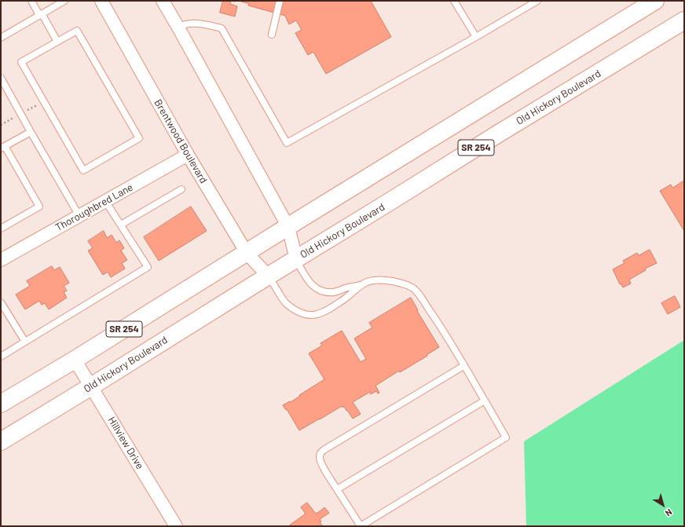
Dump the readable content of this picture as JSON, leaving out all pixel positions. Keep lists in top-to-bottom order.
{
  "streets": {
    "main road": ["Old Hickory Boulevard", "SR 254"],
    "street": ["Brentwood Boulevard", "Thoroughbred Lane", "Hillview Drive"]
  },
  "crossings": [
    ["Old Hickory Boulevard", "Brentwood Boulevard"],
    ["Old Hickory Boulevard", "Hillview Drive"],
    ["Brentwood Boulevard", "SR 254"],
    ["Brentwood Boulevard", "Thoroughbred Lane"],
    ["SR 254", "Hillview Drive"]
  ],
  "north": "bottom right"
}
